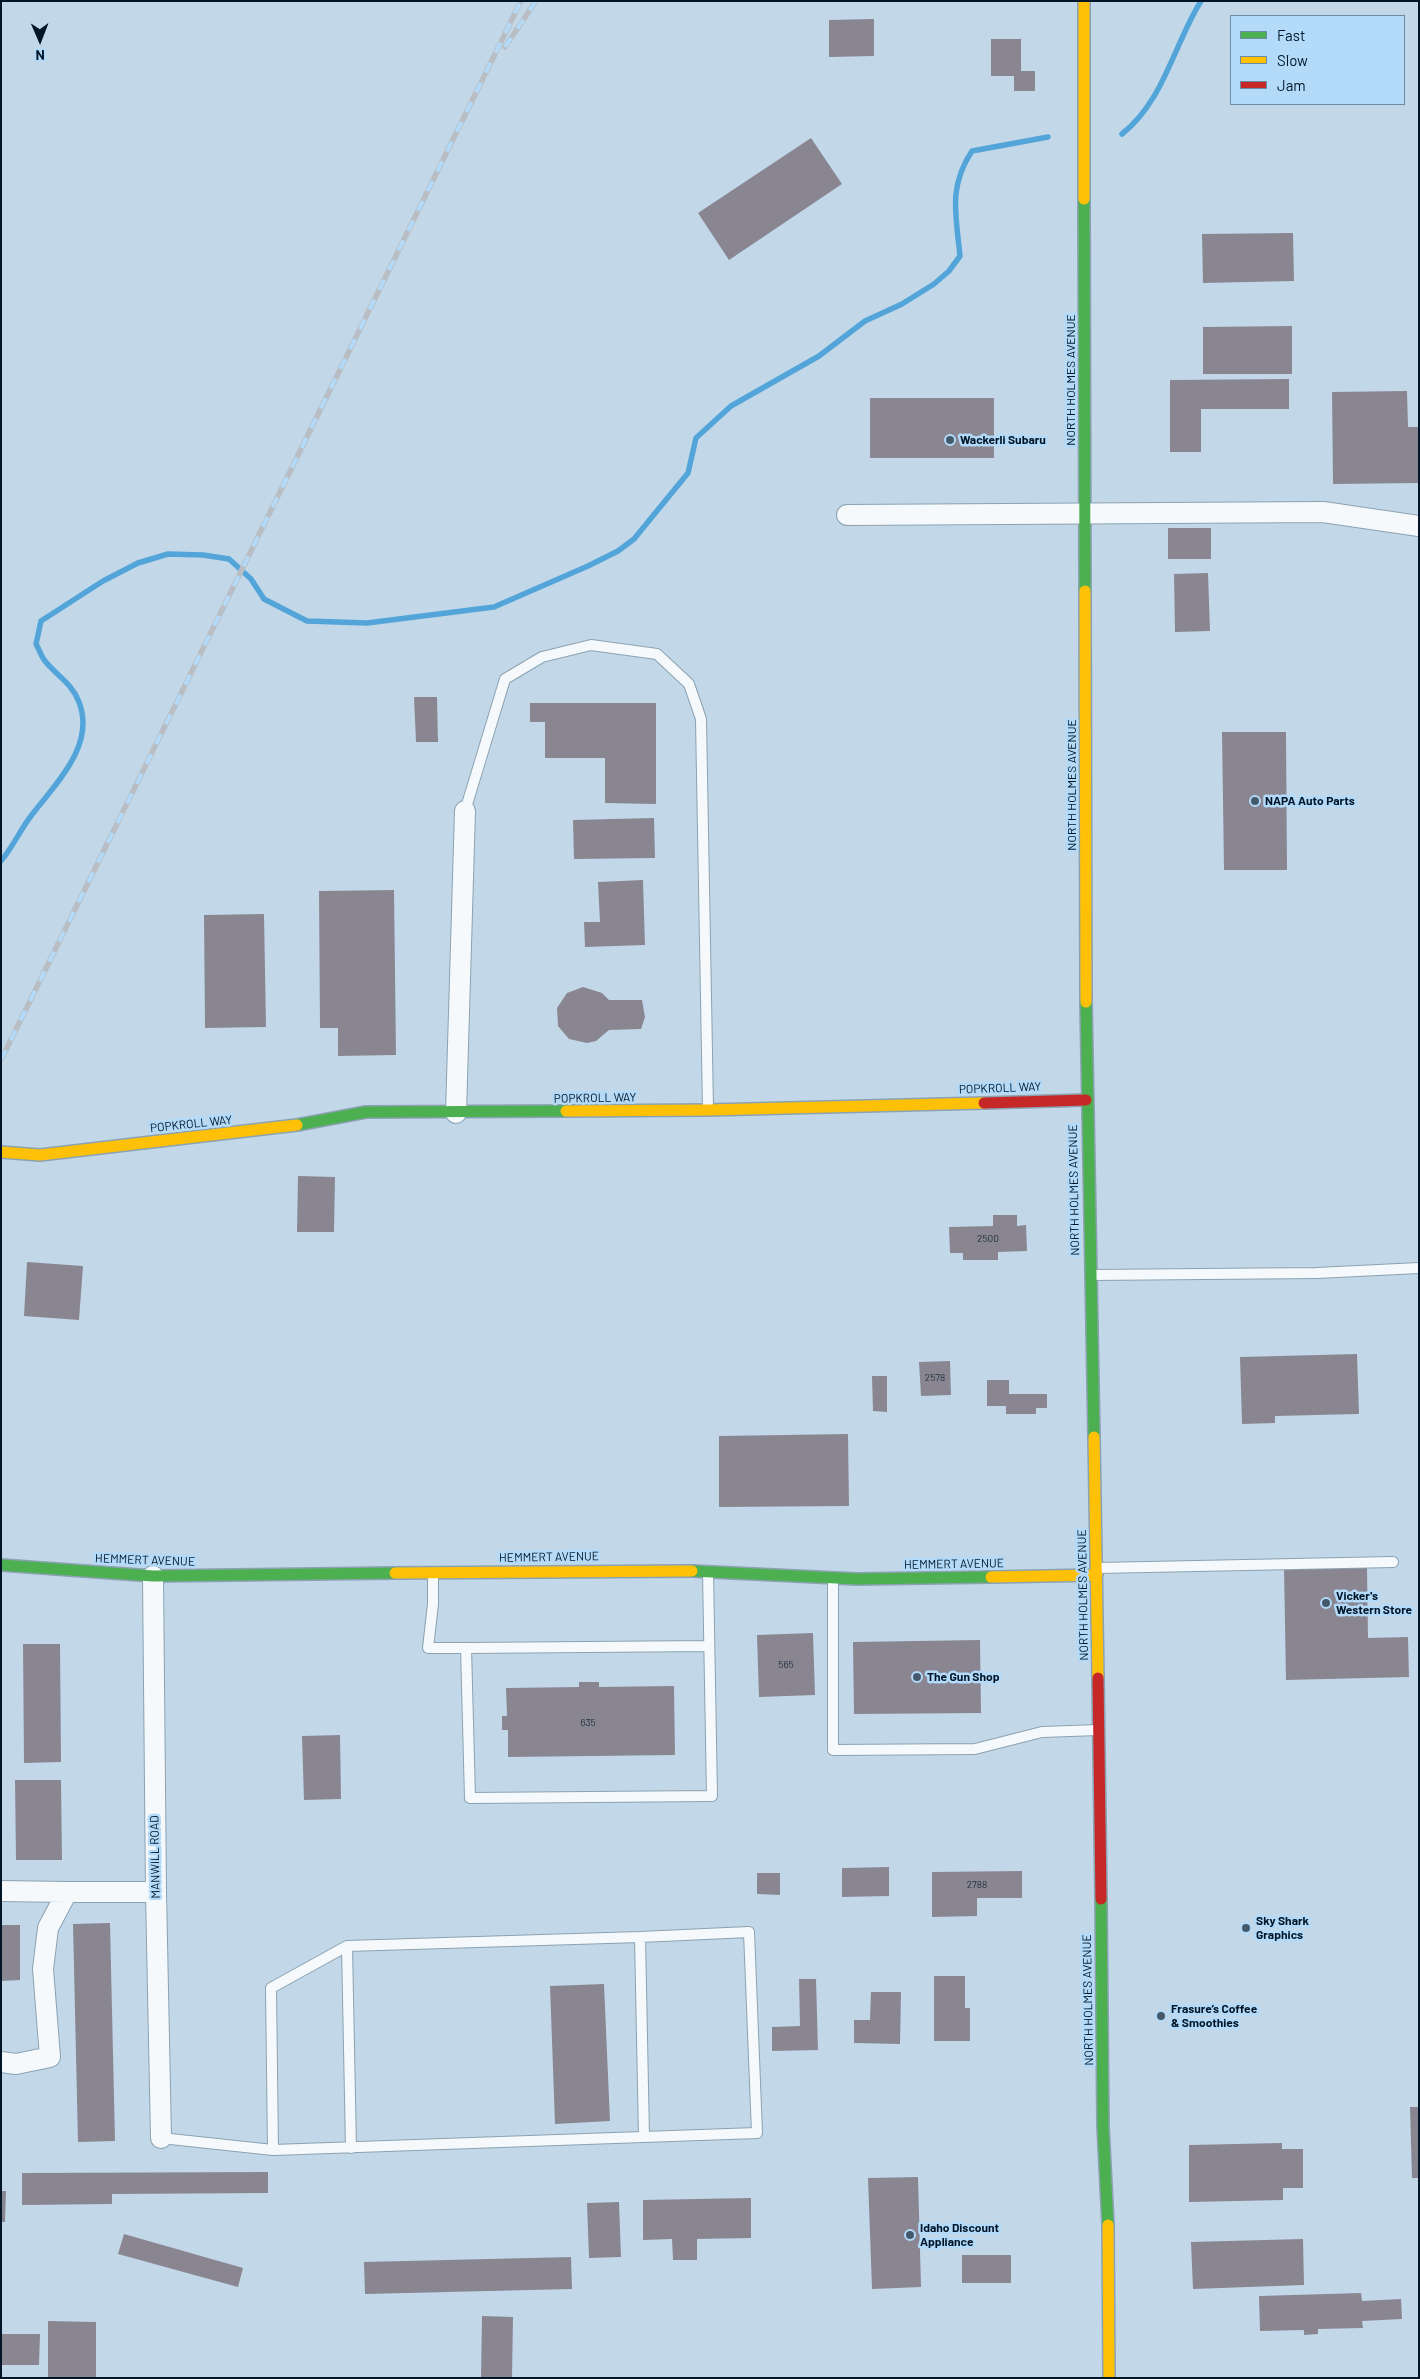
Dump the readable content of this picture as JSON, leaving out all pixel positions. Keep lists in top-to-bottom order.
{
  "streets": {
    "main road": ["NORTH HOLMES AVENUE", "POPKROLL WAY", "HEMMERT AVENUE"],
    "street": ["MANWILL ROAD"]
  },
  "crossings": [
    ["NORTH HOLMES AVENUE", "POPKROLL WAY"],
    ["NORTH HOLMES AVENUE", "HEMMERT AVENUE"],
    ["HEMMERT AVENUE", "MANWILL ROAD"]
  ],
  "places": [
    "Wackerli Subaru",
    "NAPA Auto Parts",
    "Vicker's Western Store",
    "The Gun Shop",
    "Sky Shark Graphics",
    "Frasure’s Coffee & Smoothies",
    "Idaho Discount Appliance"
  ],
  "house_numbers": [
    "2500",
    "2578",
    "565",
    "635",
    "2788"
  ],
  "legend": ["Fast", "Slow", "Jam"],
  "north": "bottom"
}
